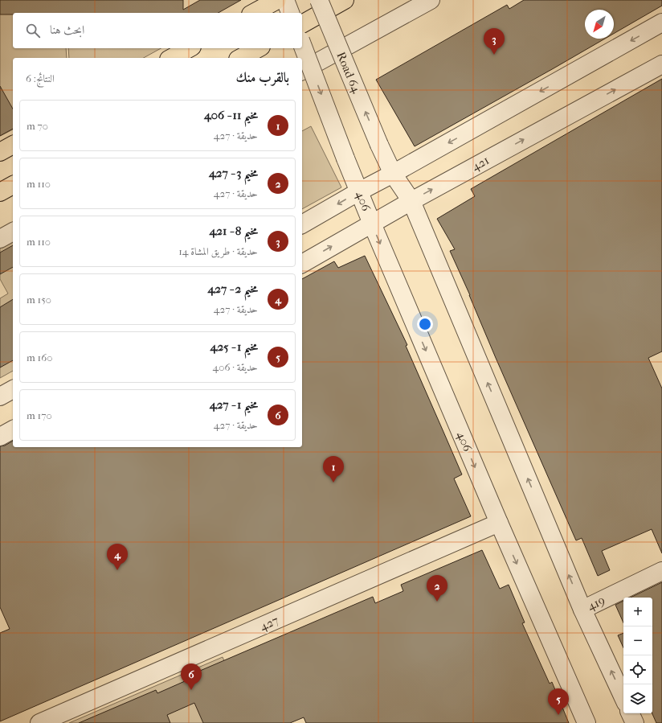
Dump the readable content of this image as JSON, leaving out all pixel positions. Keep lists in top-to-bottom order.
{
  "streets": {
    "street": [
      "Road 64",
      "421",
      "406",
      "419",
      "427"
    ]
  },
  "crossings": [
    ["421", "406"],
    ["406", "427"]
  ],
  "one_way": ["Road 64"],
  "north": "bottom left",
  "page": {
    "search": "ابحث هنا",
    "pins": [
      "3",
      "1",
      "4",
      "2",
      "6",
      "5"
    ],
    "heading": ["بالقرب منك", "النتائج: 6"],
    "list": [
      {
        "mark": "1",
        "name": "مخيم 11 - 406",
        "note": "حديقة · 427",
        "value": "70 m"
      },
      {
        "mark": "2",
        "name": "مخيم 3 - 427",
        "note": "حديقة · 427",
        "value": "110 m"
      },
      {
        "mark": "3",
        "name": "مخيم 8 - 421",
        "note": "حديقة · طريق المشاة 14",
        "value": "110 m"
      },
      {
        "mark": "4",
        "name": "مخيم 2 - 427",
        "note": "حديقة · 427",
        "value": "150 m"
      },
      {
        "mark": "5",
        "name": "مخيم 1 - 425",
        "note": "حديقة · 406",
        "value": "160 m"
      },
      {
        "mark": "6",
        "name": "مخيم 1 - 427",
        "note": "حديقة · 427",
        "value": "170 m"
      }
    ],
    "map_buttons": ["+", "−"]
  }
}
